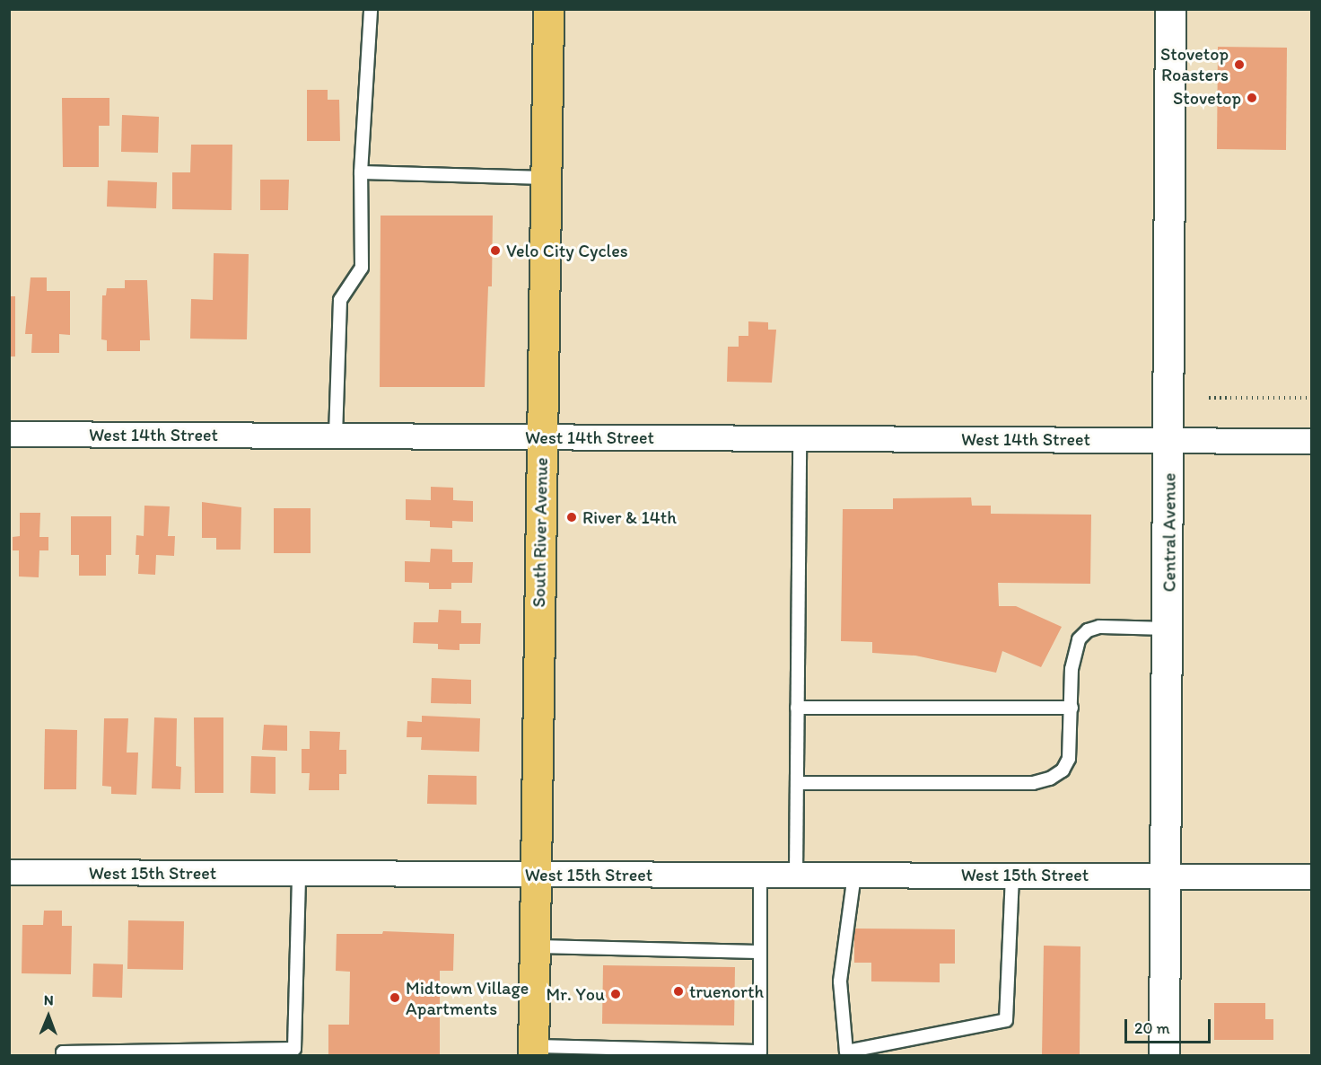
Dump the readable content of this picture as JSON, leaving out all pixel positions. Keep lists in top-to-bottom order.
{
  "streets": {
    "main road": ["South River Avenue"],
    "street": ["West 14th Street", "Central Avenue", "West 15th Street"]
  },
  "crossings": [
    ["West 14th Street", "South River Avenue"],
    ["West 14th Street", "Central Avenue"],
    ["South River Avenue", "West 15th Street"],
    ["Central Avenue", "West 15th Street"]
  ],
  "places": [
    "Stovetop Roasters",
    "Stovetop",
    "Velo City Cycles",
    "River & 14th",
    "truenorth",
    "Mr. You",
    "Midtown Village Apartments"
  ],
  "scale_bar": "20 m",
  "north": "top"
}
